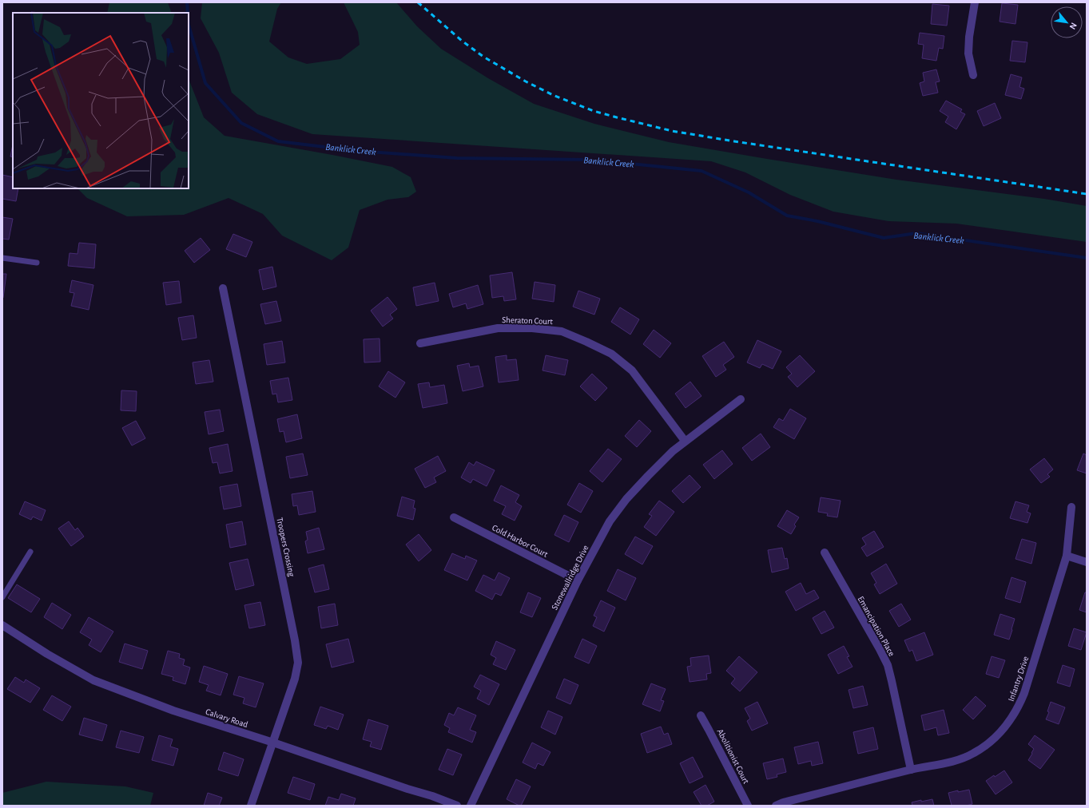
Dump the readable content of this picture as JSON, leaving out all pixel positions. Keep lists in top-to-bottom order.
{
  "streets": {
    "street": [
      "Sheraton Court",
      "Cold Harbor Court",
      "Troopers Crossing",
      "Stonewallridge Drive",
      "Emancipation Place",
      "Infantry Drive",
      "Calvary Road",
      "Abolitionist Court"
    ]
  },
  "crossings": [
    ["Sheraton Court", "Stonewallridge Drive"],
    ["Cold Harbor Court", "Stonewallridge Drive"],
    ["Troopers Crossing", "Calvary Road"],
    ["Emancipation Place", "Infantry Drive"]
  ],
  "water": ["Banklick Creek"],
  "north": "bottom right"
}
